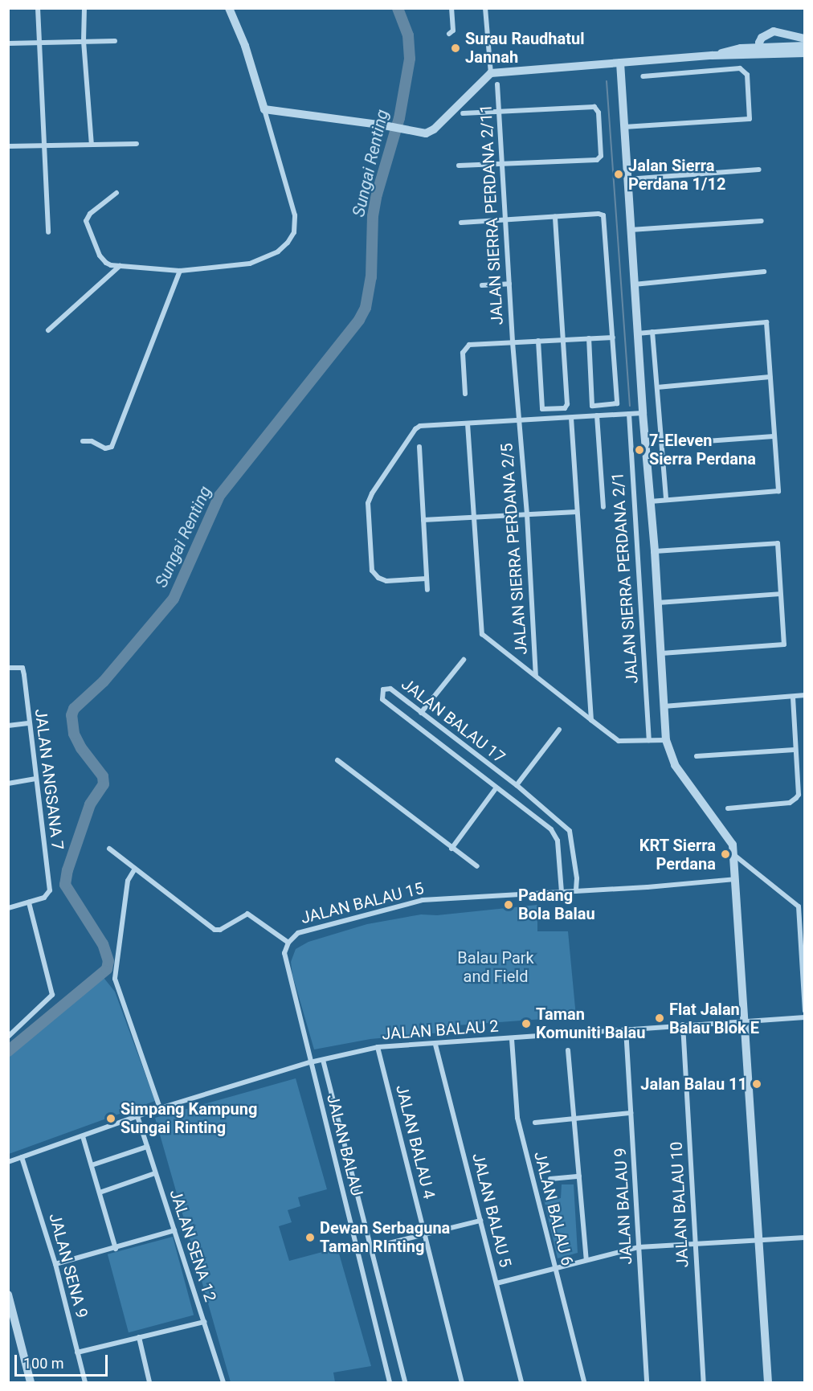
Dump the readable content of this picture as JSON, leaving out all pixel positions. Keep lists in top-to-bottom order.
{
  "streets": {
    "street": [
      "JALAN SIERRA PERDANA 2/11",
      "JALAN SIERRA PERDANA 2/5",
      "JALAN SIERRA PERDANA 2/1",
      "JALAN BALAU 17",
      "JALAN ANGSANA 7",
      "JALAN BALAU 15",
      "JALAN BALAU 2",
      "JALAN BALAU 4",
      "JALAN BALAU",
      "JALAN BALAU 10",
      "JALAN BALAU 9",
      "JALAN BALAU 6",
      "JALAN BALAU 5",
      "JALAN SENA 12",
      "JALAN SENA 9"
    ]
  },
  "crossings": [
    ["JALAN SIERRA PERDANA 2/11", "JALAN SIERRA PERDANA 2/5"],
    ["JALAN BALAU 17", "JALAN BALAU 15"],
    ["JALAN BALAU 15", "JALAN BALAU"],
    ["JALAN BALAU 2", "JALAN BALAU 4"],
    ["JALAN BALAU 2", "JALAN BALAU"],
    ["JALAN BALAU 2", "JALAN BALAU 10"],
    ["JALAN BALAU 2", "JALAN BALAU 9"],
    ["JALAN BALAU 2", "JALAN BALAU 6"],
    ["JALAN BALAU 2", "JALAN BALAU 5"],
    ["JALAN BALAU 2", "JALAN SENA 12"],
    ["JALAN BALAU 2", "JALAN SENA 9"]
  ],
  "water": ["Sungai Renting"],
  "parks": ["Balau Park and Field"],
  "places": [
    "Surau Raudhatul Jannah",
    "Jalan Sierra Perdana 1/12",
    "7-Eleven Sierra Perdana",
    "KRT Sierra Perdana",
    "Padang Bola Balau",
    "Flat Jalan Balau Blok E",
    "Taman Komuniti Balau",
    "Jalan Balau 11",
    "Simpang Kampung Sungai Rinting",
    "Dewan Serbaguna Taman RInting"
  ],
  "scale_bar": "100 m"
}
